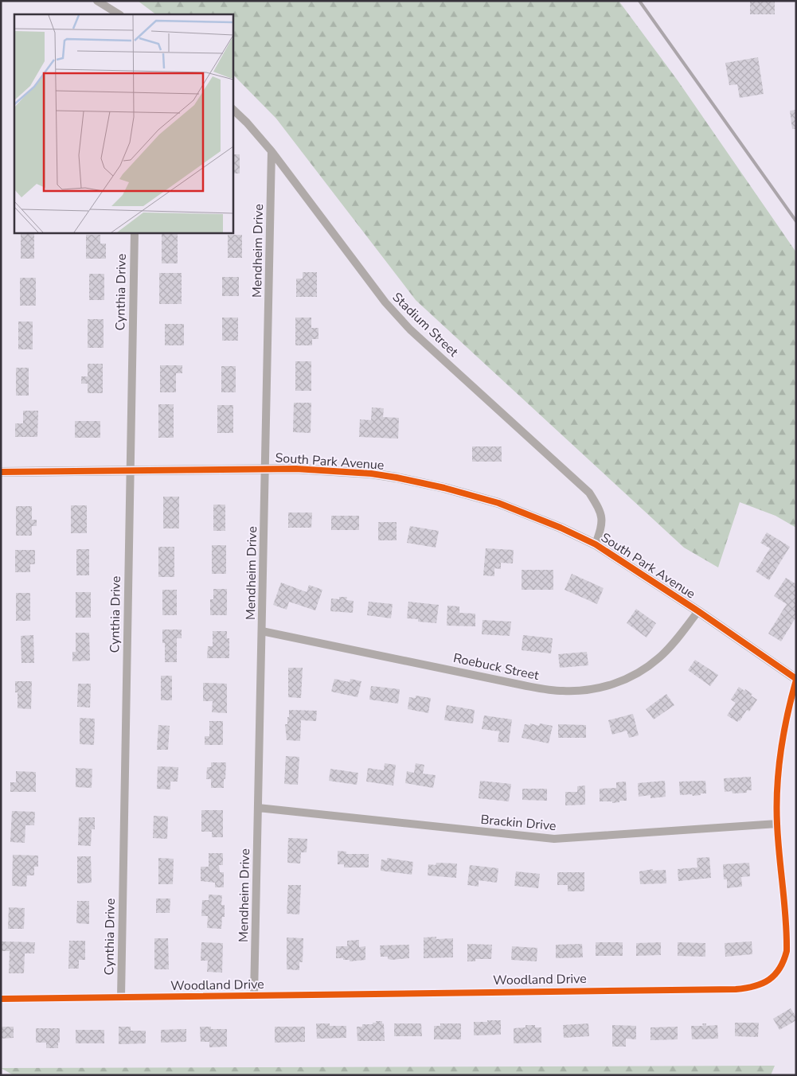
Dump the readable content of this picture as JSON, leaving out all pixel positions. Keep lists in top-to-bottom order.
{
  "streets": {
    "street": [
      "Mendheim Drive",
      "Cynthia Drive",
      "Stadium Street",
      "South Park Avenue",
      "Roebuck Street",
      "Brackin Drive",
      "Woodland Drive"
    ]
  },
  "crossings": [
    ["Mendheim Drive", "Stadium Street"],
    ["Mendheim Drive", "South Park Avenue"],
    ["Mendheim Drive", "Roebuck Street"],
    ["Mendheim Drive", "Brackin Drive"],
    ["Mendheim Drive", "Woodland Drive"],
    ["Cynthia Drive", "South Park Avenue"],
    ["Cynthia Drive", "Woodland Drive"],
    ["Stadium Street", "South Park Avenue"],
    ["South Park Avenue", "Roebuck Street"],
    ["South Park Avenue", "Woodland Drive"],
    ["Brackin Drive", "Woodland Drive"]
  ]
}
